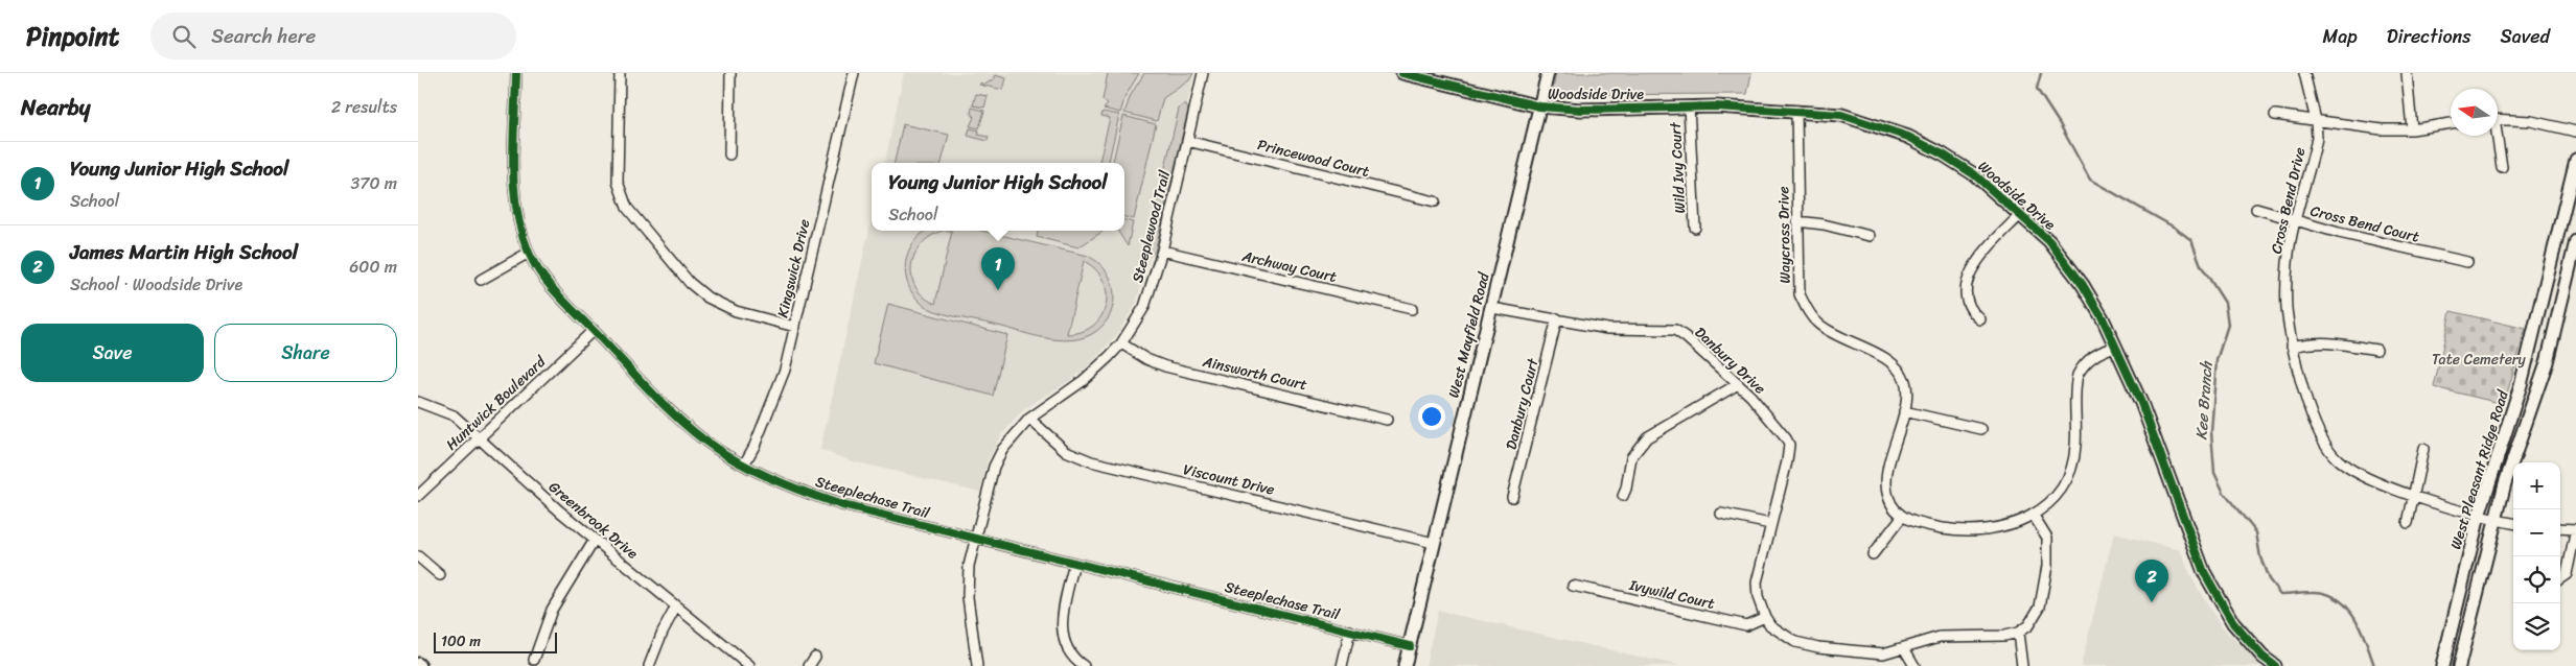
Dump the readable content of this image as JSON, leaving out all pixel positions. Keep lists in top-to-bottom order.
{
  "streets": {
    "street": [
      "Woodside Drive",
      "Princewood Court",
      "Wild Ivy Court",
      "Cross Bend Drive",
      "Cross Bend Court",
      "Steeplewood Trail",
      "Waycross Drive",
      "Archway Court",
      "Kingswick Drive",
      "West Mayfield Road",
      "Danbury Drive",
      "Ainsworth Court",
      "Huntwick Boulevard",
      "Danbury Court",
      "West Pleasant Ridge Road",
      "Viscount Drive",
      "Steeplechase Trail",
      "Greenbrook Drive",
      "Ivywild Court"
    ]
  },
  "crossings": [
    ["Woodside Drive", "Wild Ivy Court"],
    ["Woodside Drive", "Waycross Drive"],
    ["Woodside Drive", "West Mayfield Road"],
    ["Princewood Court", "Steeplewood Trail"],
    ["Cross Bend Drive", "Cross Bend Court"],
    ["Cross Bend Drive", "West Pleasant Ridge Road"],
    ["Steeplewood Trail", "Archway Court"],
    ["Steeplewood Trail", "Ainsworth Court"],
    ["Steeplewood Trail", "Viscount Drive"],
    ["Steeplewood Trail", "Steeplechase Trail"],
    ["Kingswick Drive", "Steeplechase Trail"],
    ["West Mayfield Road", "Danbury Drive"],
    ["West Mayfield Road", "Viscount Drive"],
    ["West Mayfield Road", "Steeplechase Trail"],
    ["Danbury Drive", "Danbury Court"],
    ["Danbury Drive", "Ivywild Court"],
    ["Huntwick Boulevard", "Steeplechase Trail"],
    ["Huntwick Boulevard", "Greenbrook Drive"]
  ],
  "water": ["Kee Branch"],
  "parks": ["Tate Cemetery"],
  "scale_bar": "100 m",
  "north": "left",
  "page": {
    "header": "Pinpoint",
    "search": "Search here",
    "nav": ["Map", "Directions", "Saved"],
    "heading": ["Nearby", "2 results"],
    "list": [
      {
        "mark": "1",
        "name": "Young Junior High School",
        "note": "School",
        "value": "370 m"
      },
      {
        "mark": "2",
        "name": "James Martin High School",
        "note": "School · Woodside Drive",
        "value": "600 m"
      }
    ],
    "popup": ["Young Junior High School", "School"],
    "pins": ["1", "2"],
    "buttons": ["Save", "Share"],
    "map_buttons": ["+", "−"],
    "scale": "100 m"
  }
}
